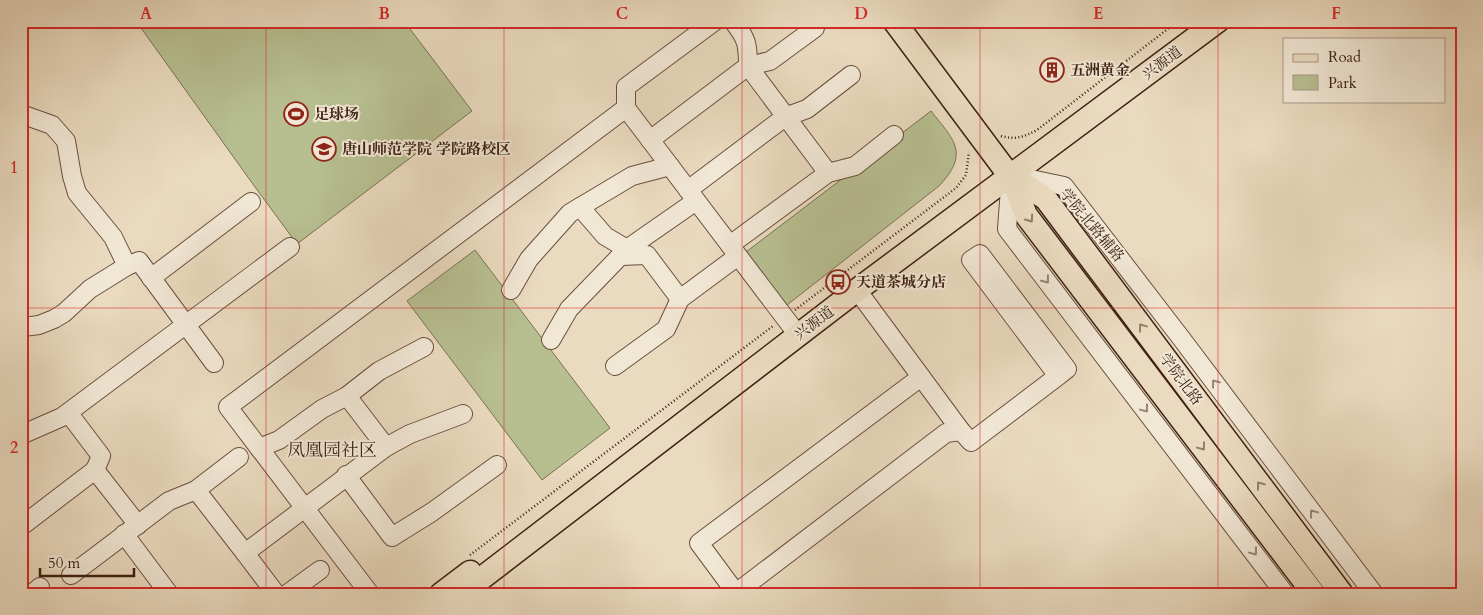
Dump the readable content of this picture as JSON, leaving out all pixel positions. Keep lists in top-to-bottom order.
{
  "streets": {
    "main road": ["兴源道", "学院北路"],
    "street": ["学院北路辅路"]
  },
  "crossings": [
    ["兴源道", "学院北路辅路"],
    ["兴源道", "学院北路"],
    ["学院北路辅路", "学院北路"]
  ],
  "districts": ["凤凰园社区"],
  "places": {
    "building": ["五洲黄金"],
    "sports": ["足球场"],
    "school or university": ["唐山师范学院 学院路校区"],
    "bus stop": ["天道茶城分店"]
  },
  "legend": ["Road", "Park"],
  "scale_bar": "50 m",
  "grid": {
    "columns": [
      "A",
      "B",
      "C",
      "D",
      "E",
      "F"
    ],
    "rows": ["1", "2"]
  }
}
